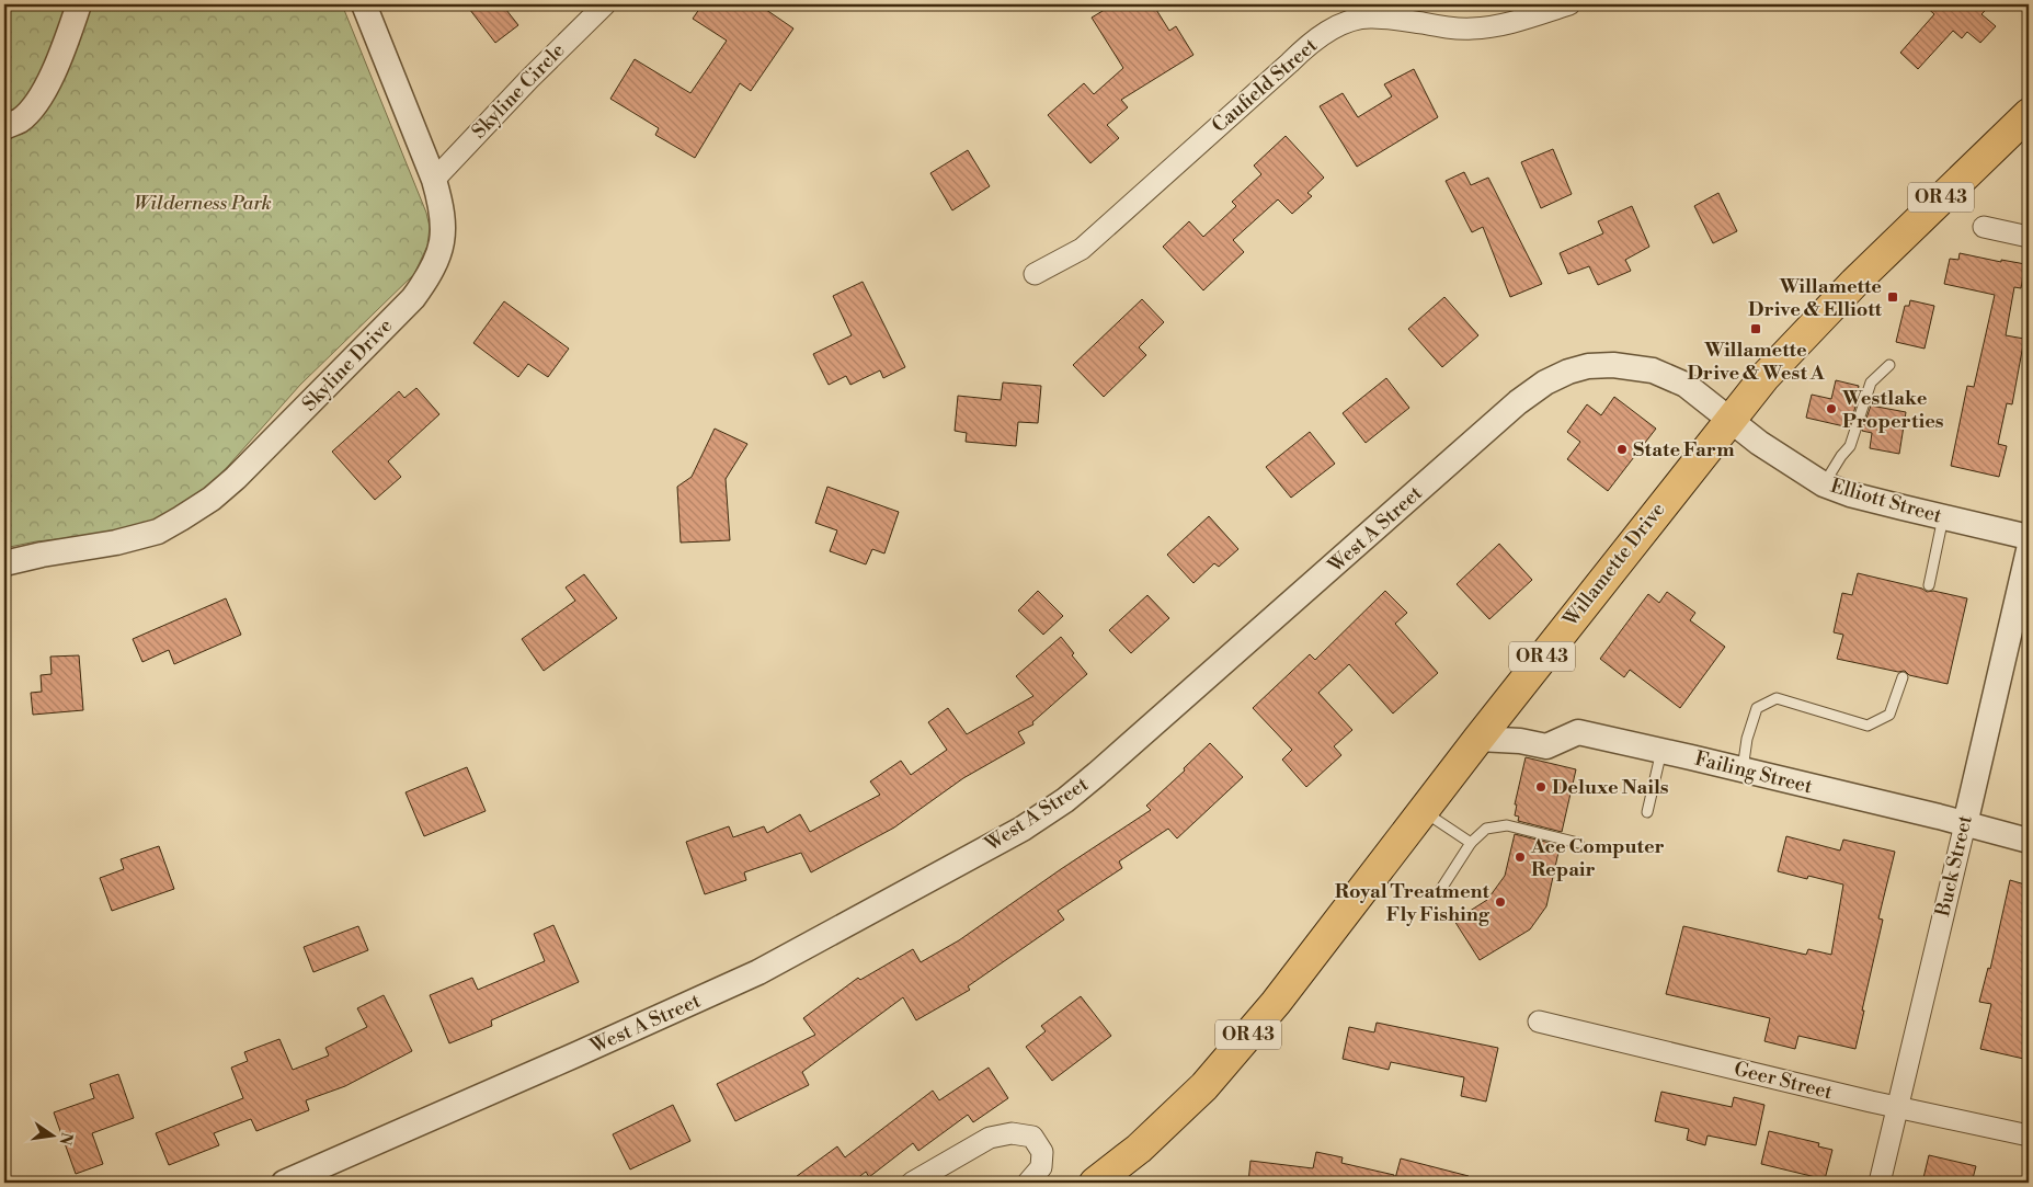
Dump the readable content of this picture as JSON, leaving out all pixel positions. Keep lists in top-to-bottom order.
{
  "streets": {
    "main road": ["OR 43", "Willamette Drive"],
    "street": [
      "Caufield Street",
      "Skyline Circle",
      "Skyline Drive",
      "Elliott Street",
      "West A Street",
      "Failing Street",
      "Buck Street",
      "Geer Street"
    ]
  },
  "crossings": [
    ["Skyline Circle", "Skyline Drive"],
    ["Elliott Street", "West A Street"],
    ["Elliott Street", "Willamette Drive"],
    ["West A Street", "Willamette Drive"],
    ["Willamette Drive", "Failing Street"],
    ["Failing Street", "Buck Street"],
    ["Buck Street", "Geer Street"]
  ],
  "parks": ["Wilderness Park"],
  "places": {
    "transit": ["Willamette Drive & Elliott", "Willamette Drive & West A"],
    "other": [
      "Westlake Properties",
      "State Farm",
      "Deluxe Nails",
      "Ace Computer Repair",
      "Royal Treatment Fly Fishing"
    ]
  },
  "north": "right"
}
